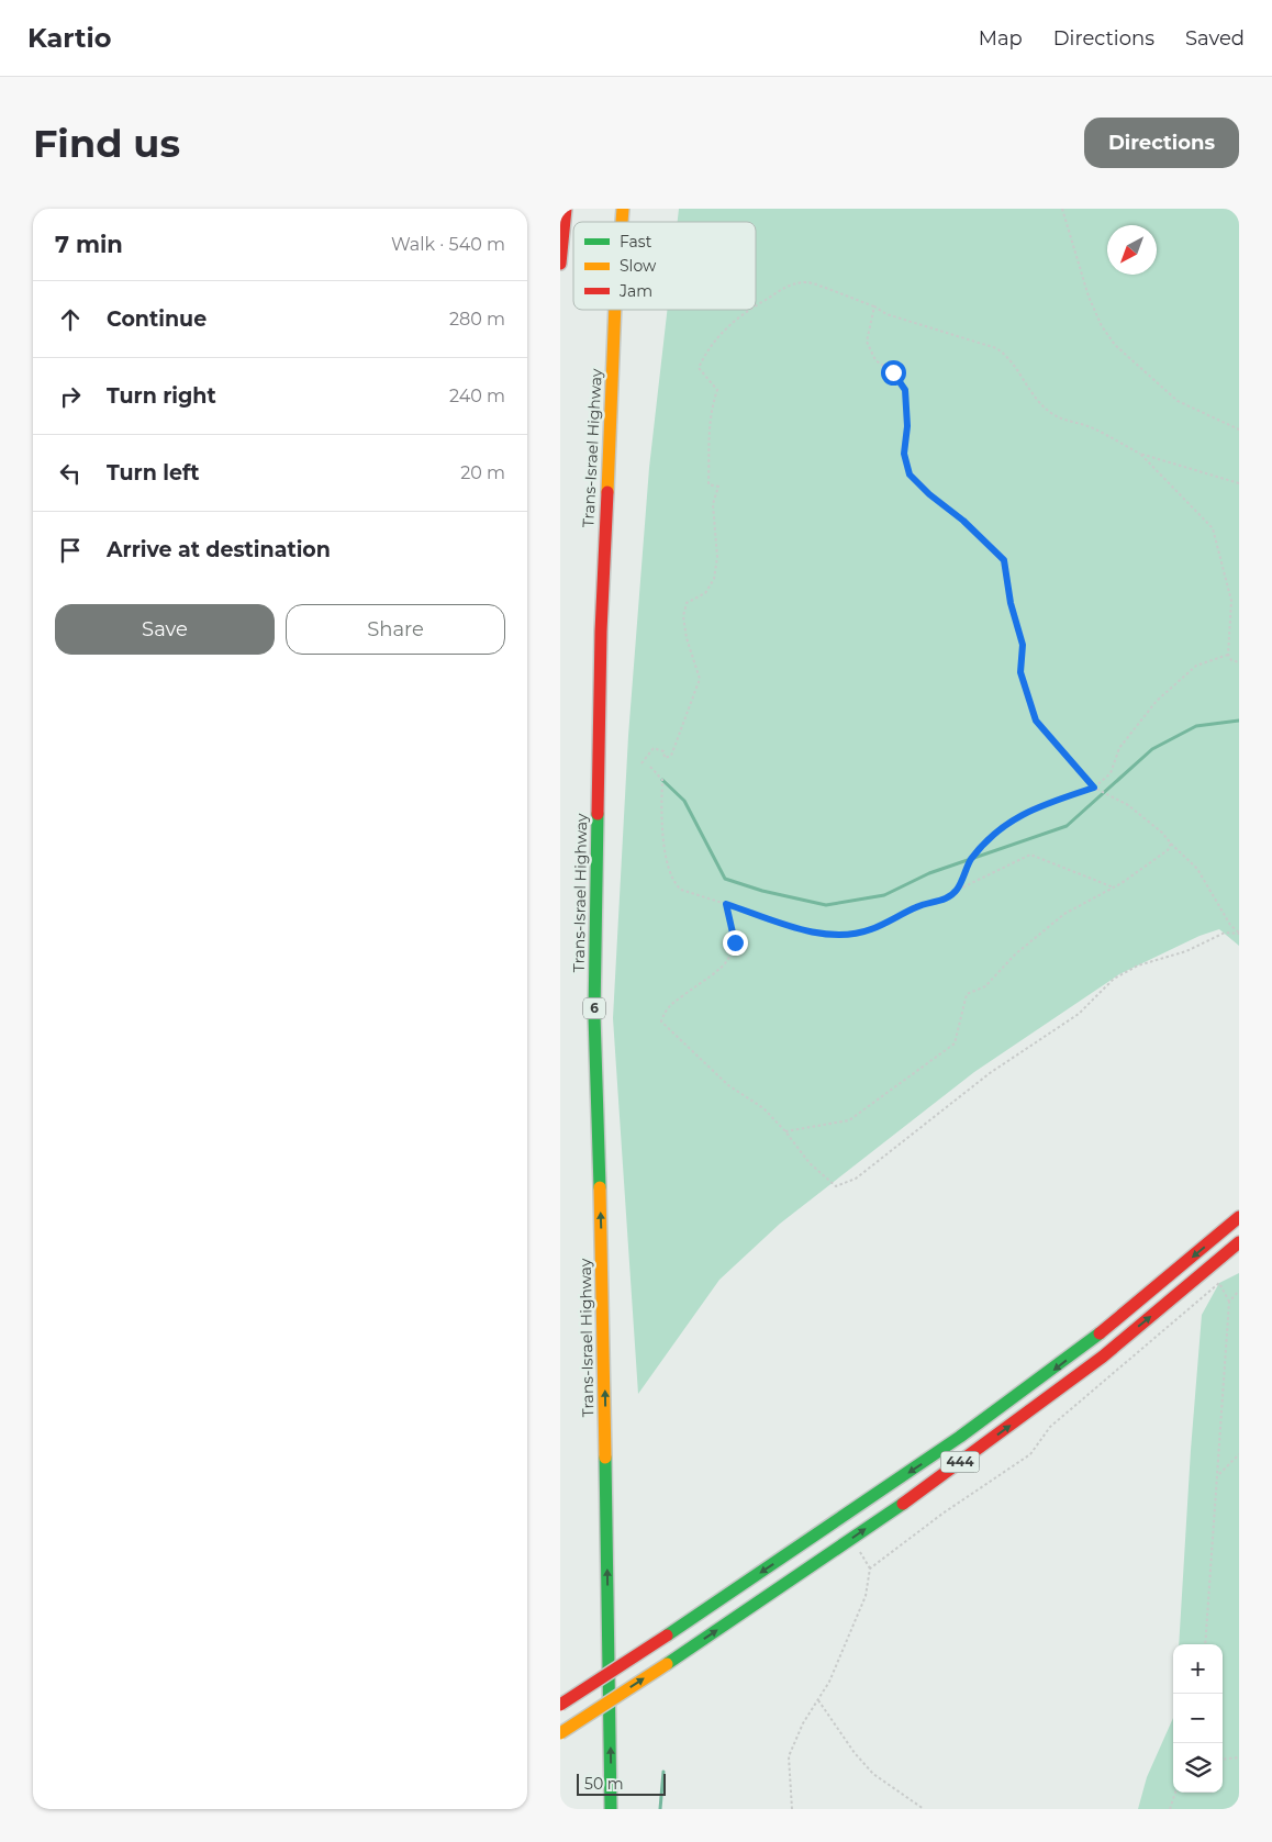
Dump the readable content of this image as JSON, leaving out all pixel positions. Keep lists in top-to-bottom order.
{
  "streets": {
    "main road": ["Trans-Israel Highway", "6", "444"]
  },
  "one_way": ["Trans-Israel Highway"],
  "legend": ["Fast", "Slow", "Jam"],
  "scale_bar": "50 m",
  "north": "bottom left",
  "page": {
    "header": "Kartio",
    "nav": ["Map", "Directions", "Saved"],
    "buttons": [
      "Directions",
      ["Save", "Share"]
    ],
    "title": "Find us",
    "heading": ["7 min", "Walk · 540 m"],
    "list": [
      ["Continue", "280 m"],
      ["Turn right", "240 m"],
      ["Turn left", "20 m"],
      "Arrive at destination"
    ],
    "map_buttons": ["+", "−"],
    "scale": "50 m"
  }
}
